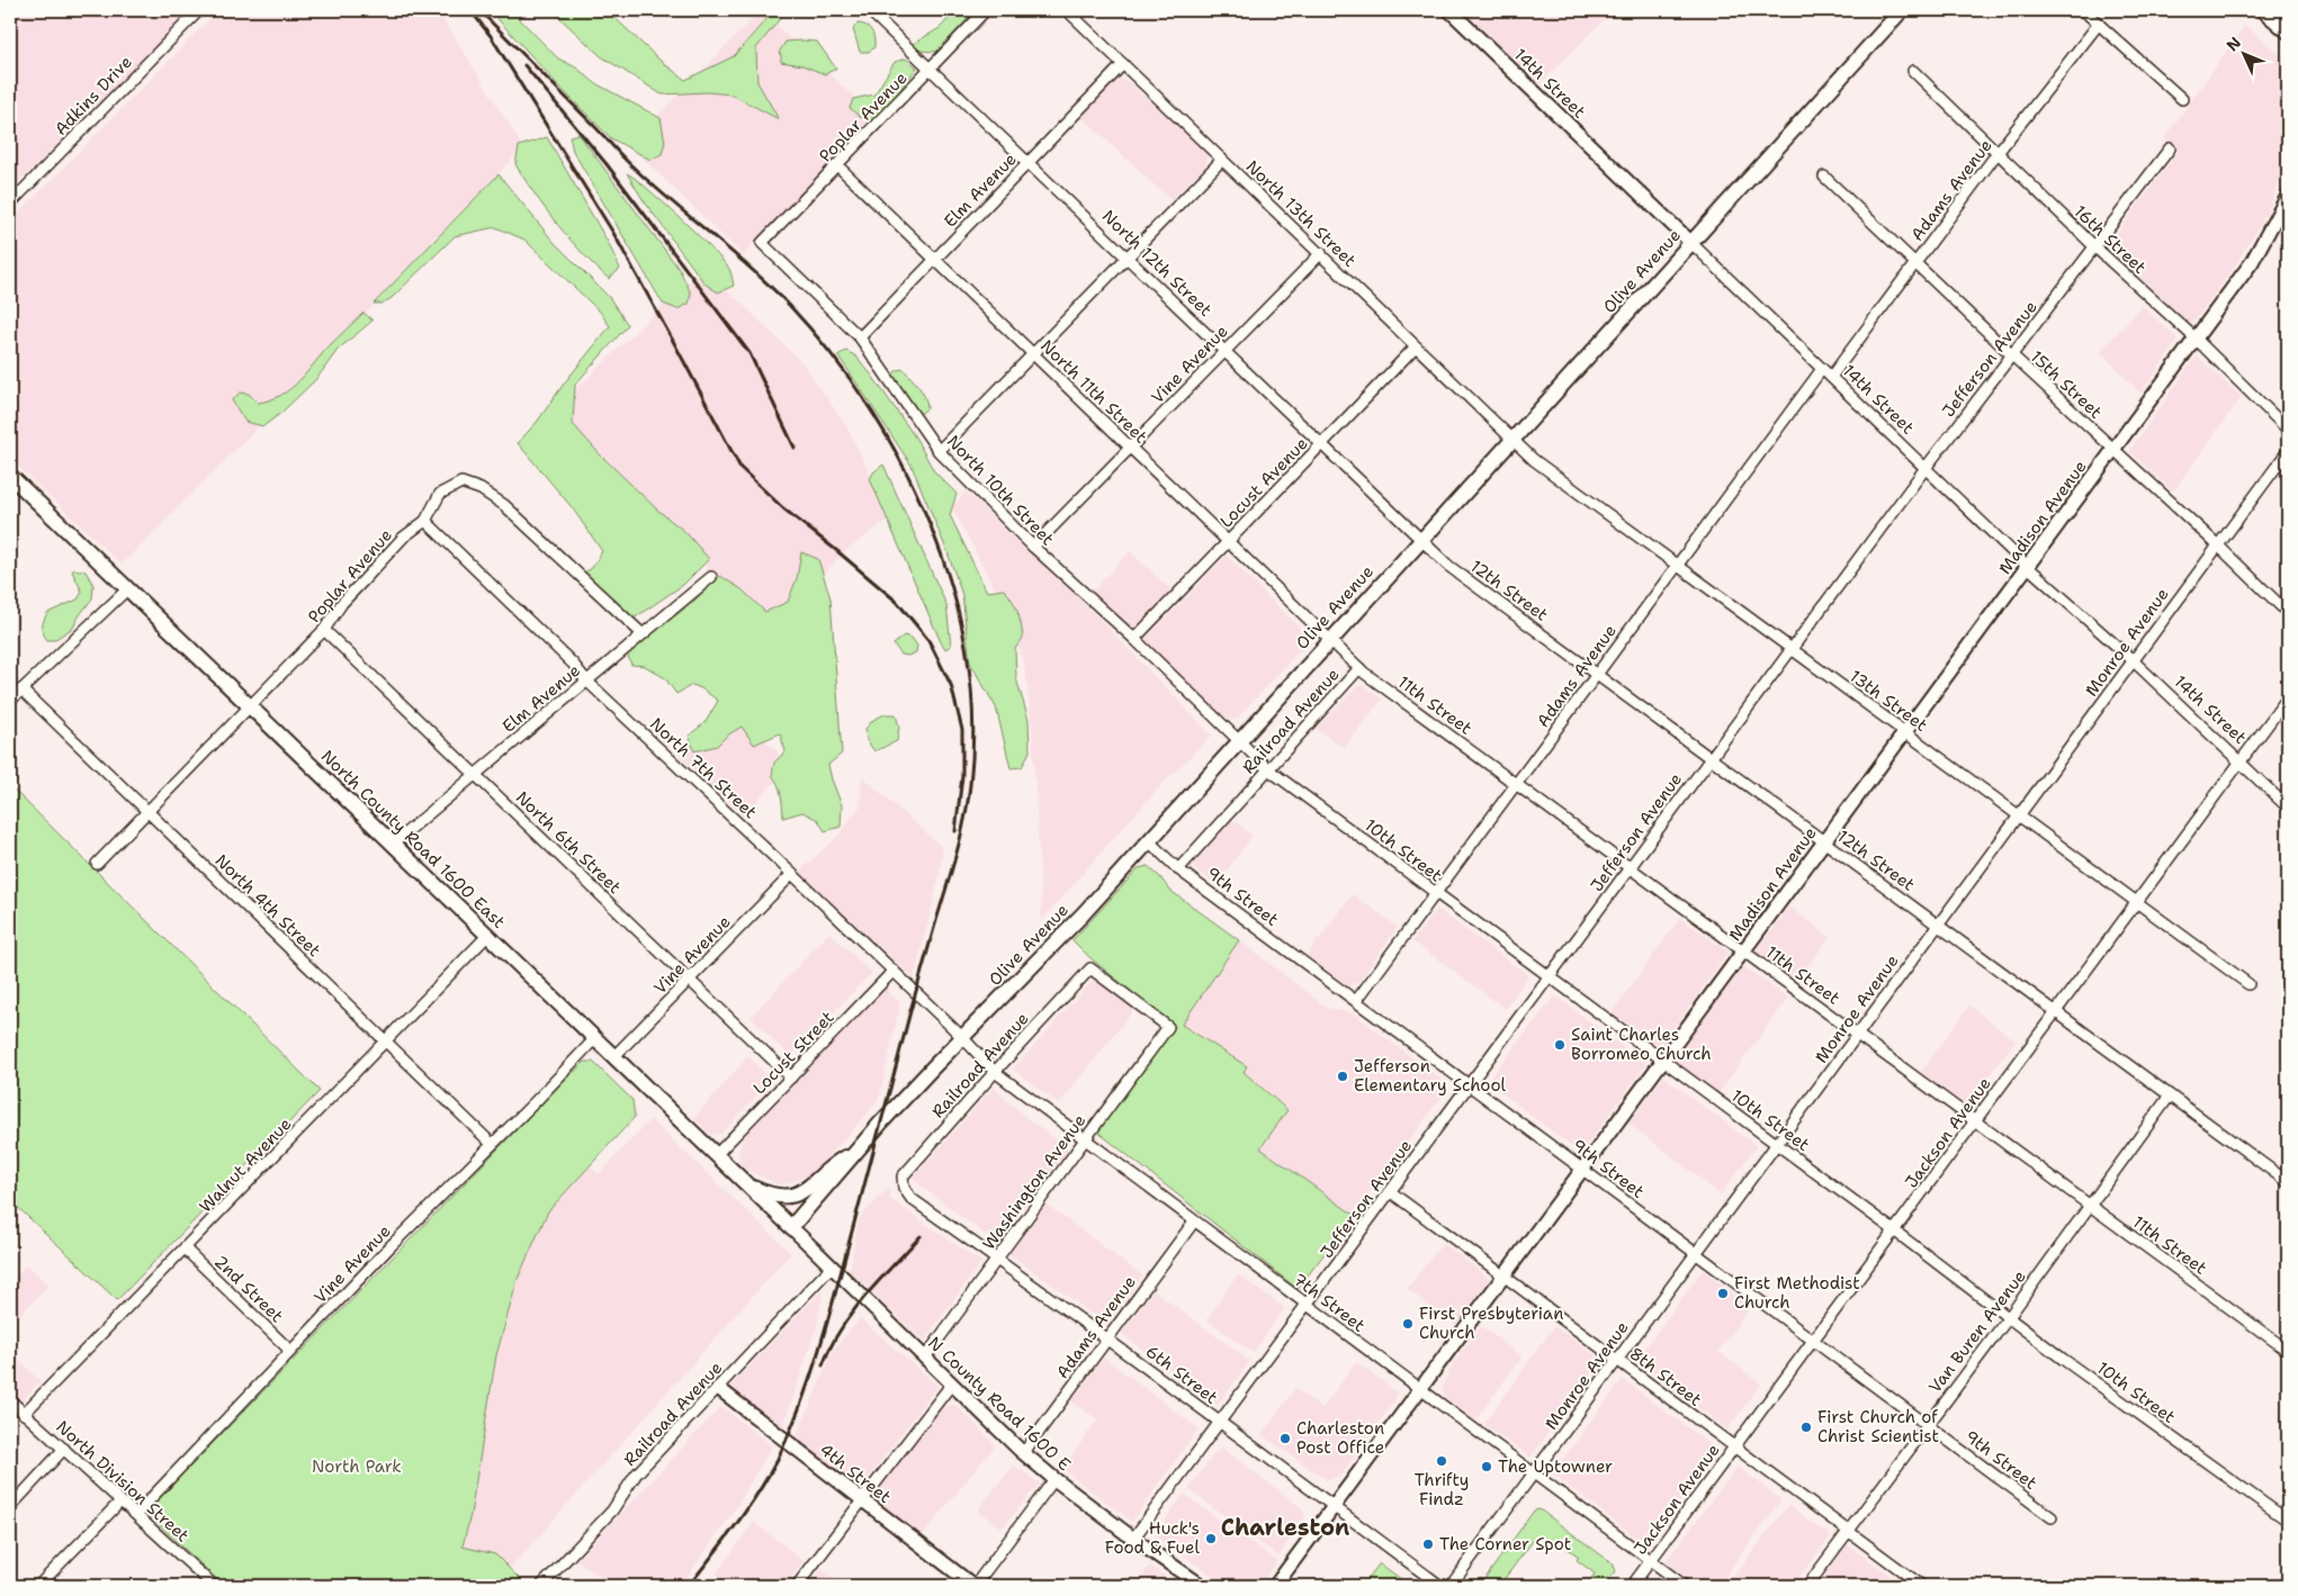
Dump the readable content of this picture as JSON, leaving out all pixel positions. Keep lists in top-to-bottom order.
{
  "streets": {
    "main road": ["Olive Avenue", "North County Road 1600 East"],
    "street": [
      "14th Street",
      "Adkins Drive",
      "Poplar Avenue",
      "Elm Avenue",
      "Adams Avenue",
      "North 13th Street",
      "16th Street",
      "North 12th Street",
      "Jefferson Avenue",
      "Vine Avenue",
      "15th Street",
      "North 11th Street",
      "Locust Avenue",
      "North 10th Street",
      "Madison Avenue",
      "12th Street",
      "Monroe Avenue",
      "13th Street",
      "11th Street",
      "Railroad Avenue",
      "North 7th Street",
      "North 6th Street",
      "10th Street",
      "9th Street",
      "North 4th Street",
      "Locust Street",
      "Jackson Avenue",
      "Walnut Avenue",
      "Washington Avenue",
      "2nd Street",
      "7th Street",
      "Van Buren Avenue",
      "6th Street",
      "8th Street",
      "N County Road 1600 E",
      "4th Street",
      "North Division Street"
    ]
  },
  "crossings": [
    ["14th Street", "Adams Avenue"],
    ["14th Street", "Olive Avenue"],
    ["14th Street", "Jefferson Avenue"],
    ["14th Street", "Madison Avenue"],
    ["14th Street", "Monroe Avenue"],
    ["14th Street", "Jackson Avenue"],
    ["Poplar Avenue", "Elm Avenue"],
    ["Poplar Avenue", "North 12th Street"],
    ["Poplar Avenue", "North 11th Street"],
    ["Poplar Avenue", "North 10th Street"],
    ["Poplar Avenue", "North 7th Street"],
    ["Poplar Avenue", "North County Road 1600 East"],
    ["Poplar Avenue", "North 6th Street"],
    ["Poplar Avenue", "North 4th Street"],
    ["Elm Avenue", "North 13th Street"],
    ["Elm Avenue", "North 12th Street"],
    ["Elm Avenue", "North 11th Street"],
    ["Elm Avenue", "North 10th Street"],
    ["Elm Avenue", "North 7th Street"],
    ["Elm Avenue", "North County Road 1600 East"],
    ["Elm Avenue", "North 6th Street"],
    ["Adams Avenue", "16th Street"],
    ["Adams Avenue", "15th Street"],
    ["Adams Avenue", "12th Street"],
    ["Adams Avenue", "13th Street"],
    ["Adams Avenue", "11th Street"],
    ["Adams Avenue", "10th Street"],
    ["Adams Avenue", "9th Street"],
    ["Adams Avenue", "7th Street"],
    ["Adams Avenue", "6th Street"],
    ["Adams Avenue", "N County Road 1600 E"],
    ["North 13th Street", "Olive Avenue"],
    ["North 13th Street", "Vine Avenue"],
    ["North 13th Street", "Locust Avenue"],
    ["North 13th Street", "13th Street"],
    ["16th Street", "Jefferson Avenue"],
    ["16th Street", "Madison Avenue"],
    ["North 12th Street", "Olive Avenue"],
    ["North 12th Street", "Vine Avenue"],
    ["North 12th Street", "Locust Avenue"],
    ["North 12th Street", "12th Street"],
    ["Olive Avenue", "North 11th Street"],
    ["Olive Avenue", "North 10th Street"],
    ["Olive Avenue", "12th Street"],
    ["Olive Avenue", "13th Street"],
    ["Olive Avenue", "11th Street"],
    ["Olive Avenue", "North 7th Street"],
    ["Olive Avenue", "North County Road 1600 East"],
    ["Olive Avenue", "10th Street"],
    ["Olive Avenue", "9th Street"],
    ["Olive Avenue", "7th Street"],
    ["Olive Avenue", "N County Road 1600 E"],
    ["Jefferson Avenue", "15th Street"],
    ["Jefferson Avenue", "12th Street"],
    ["Jefferson Avenue", "13th Street"],
    ["Jefferson Avenue", "11th Street"],
    ["Jefferson Avenue", "10th Street"],
    ["Jefferson Avenue", "9th Street"],
    ["Jefferson Avenue", "7th Street"],
    ["Jefferson Avenue", "6th Street"],
    ["Jefferson Avenue", "8th Street"],
    ["Jefferson Avenue", "N County Road 1600 E"],
    ["Vine Avenue", "North 11th Street"],
    ["Vine Avenue", "North 10th Street"],
    ["Vine Avenue", "North 7th Street"],
    ["Vine Avenue", "North County Road 1600 East"],
    ["Vine Avenue", "North 6th Street"],
    ["Vine Avenue", "North 4th Street"],
    ["Vine Avenue", "2nd Street"],
    ["Vine Avenue", "North Division Street"],
    ["15th Street", "Madison Avenue"],
    ["15th Street", "Monroe Avenue"],
    ["North 11th Street", "Locust Avenue"],
    ["North 11th Street", "11th Street"],
    ["Locust Avenue", "North 10th Street"],
    ["North 10th Street", "10th Street"],
    ["Madison Avenue", "12th Street"],
    ["Madison Avenue", "13th Street"],
    ["Madison Avenue", "11th Street"],
    ["Madison Avenue", "10th Street"],
    ["Madison Avenue", "9th Street"],
    ["Madison Avenue", "7th Street"],
    ["Madison Avenue", "6th Street"],
    ["Madison Avenue", "8th Street"],
    ["12th Street", "Monroe Avenue"],
    ["12th Street", "Jackson Avenue"],
    ["12th Street", "Van Buren Avenue"],
    ["Monroe Avenue", "13th Street"],
    ["Monroe Avenue", "11th Street"],
    ["Monroe Avenue", "10th Street"],
    ["Monroe Avenue", "9th Street"],
    ["Monroe Avenue", "7th Street"],
    ["Monroe Avenue", "8th Street"],
    ["13th Street", "Jackson Avenue"],
    ["11th Street", "Railroad Avenue"],
    ["11th Street", "Jackson Avenue"],
    ["11th Street", "Van Buren Avenue"],
    ["Railroad Avenue", "10th Street"],
    ["Railroad Avenue", "9th Street"],
    ["Railroad Avenue", "Washington Avenue"],
    ["Railroad Avenue", "7th Street"],
    ["Railroad Avenue", "6th Street"],
    ["Railroad Avenue", "N County Road 1600 E"],
    ["Railroad Avenue", "4th Street"],
    ["North 7th Street", "Locust Street"],
    ["North 7th Street", "7th Street"],
    ["North County Road 1600 East", "Locust Street"],
    ["North County Road 1600 East", "Walnut Avenue"],
    ["North County Road 1600 East", "N County Road 1600 E"],
    ["North 6th Street", "Locust Street"],
    ["10th Street", "Jackson Avenue"],
    ["10th Street", "Van Buren Avenue"],
    ["9th Street", "Jackson Avenue"],
    ["9th Street", "Van Buren Avenue"],
    ["North 4th Street", "Walnut Avenue"],
    ["Jackson Avenue", "7th Street"],
    ["Jackson Avenue", "8th Street"],
    ["Walnut Avenue", "2nd Street"],
    ["Walnut Avenue", "North Division Street"],
    ["Washington Avenue", "7th Street"],
    ["Washington Avenue", "6th Street"],
    ["Washington Avenue", "N County Road 1600 E"],
    ["Van Buren Avenue", "8th Street"]
  ],
  "districts": ["Charleston"],
  "parks": ["North Park"],
  "places": [
    "Saint Charles Borromeo Church",
    "Jefferson Elementary School",
    "First Methodist Church",
    "First Presbyterian Church",
    "First Church of Christ Scientist",
    "Charleston Post Office",
    "Thrifty Findz",
    "The Uptowner",
    "Huck's Food & Fuel",
    "The Corner Spot"
  ],
  "north": "top left"
}
